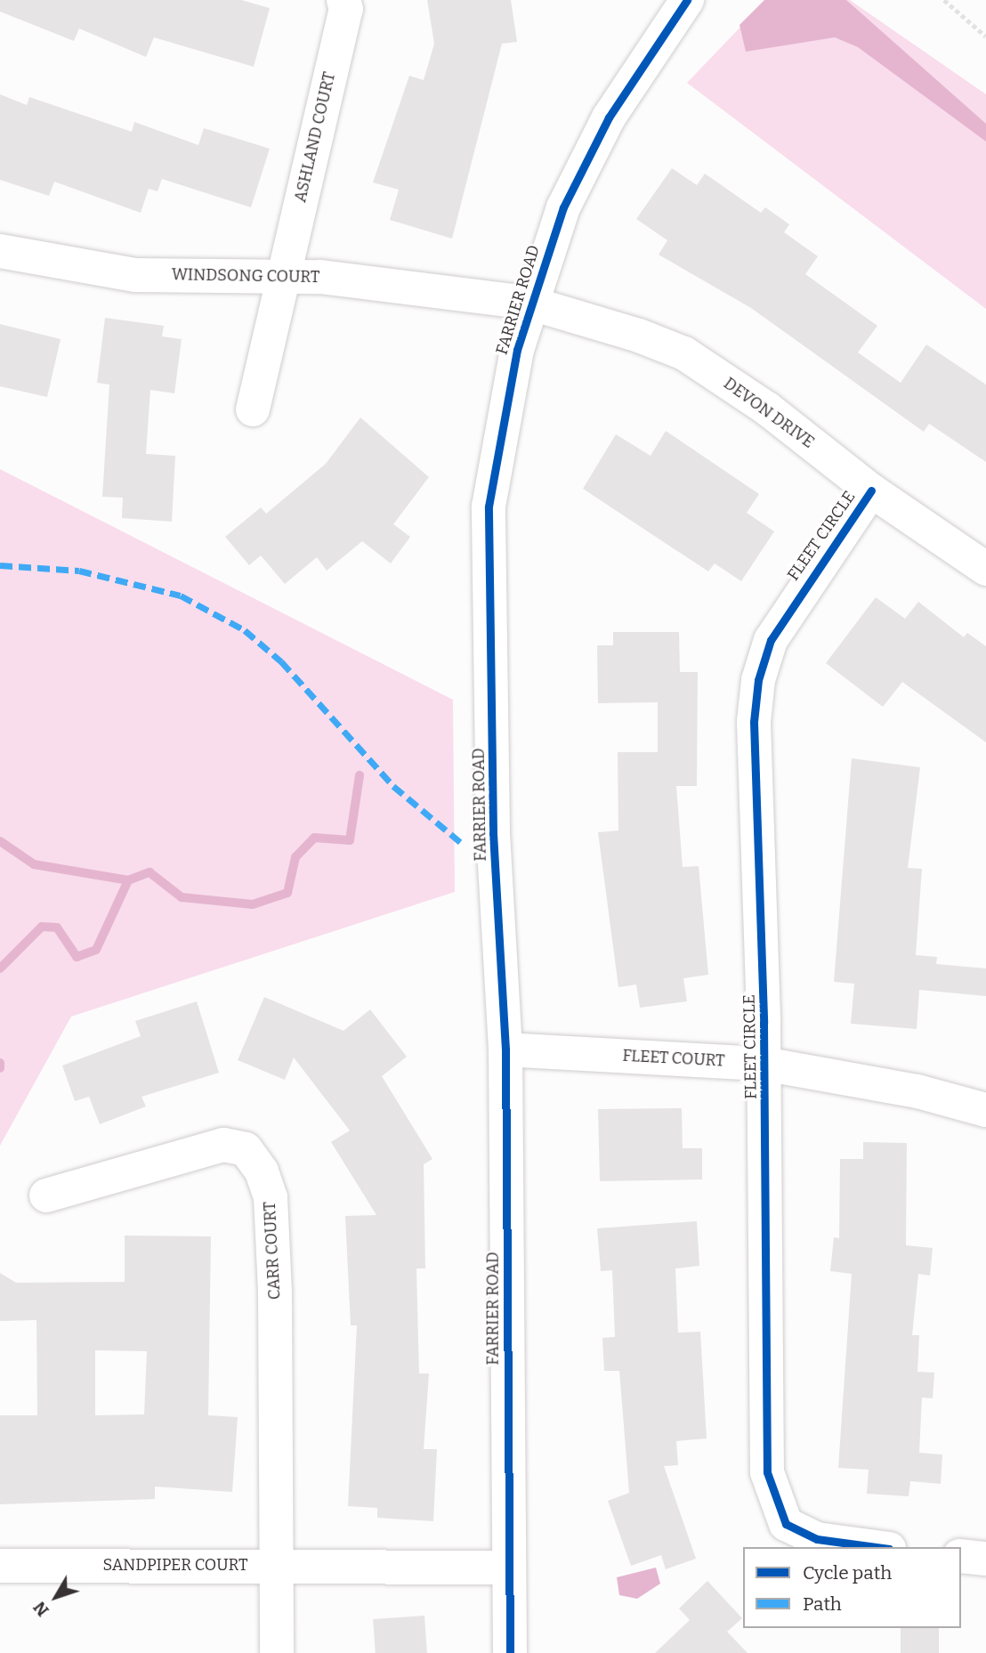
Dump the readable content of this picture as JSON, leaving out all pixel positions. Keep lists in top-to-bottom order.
{
  "streets": {
    "street": [
      "ASHLAND COURT",
      "WINDSONG COURT",
      "FARRIER ROAD",
      "DEVON DRIVE",
      "FLEET CIRCLE",
      "FLEET COURT",
      "CARR COURT",
      "SANDPIPER COURT"
    ]
  },
  "crossings": [
    ["ASHLAND COURT", "WINDSONG COURT"],
    ["WINDSONG COURT", "FARRIER ROAD"],
    ["WINDSONG COURT", "DEVON DRIVE"],
    ["FARRIER ROAD", "DEVON DRIVE"],
    ["FARRIER ROAD", "FLEET COURT"],
    ["FARRIER ROAD", "SANDPIPER COURT"],
    ["DEVON DRIVE", "FLEET CIRCLE"],
    ["FLEET CIRCLE", "FLEET COURT"],
    ["CARR COURT", "SANDPIPER COURT"]
  ],
  "legend": ["Cycle path", "Path"],
  "north": "bottom left"
}
